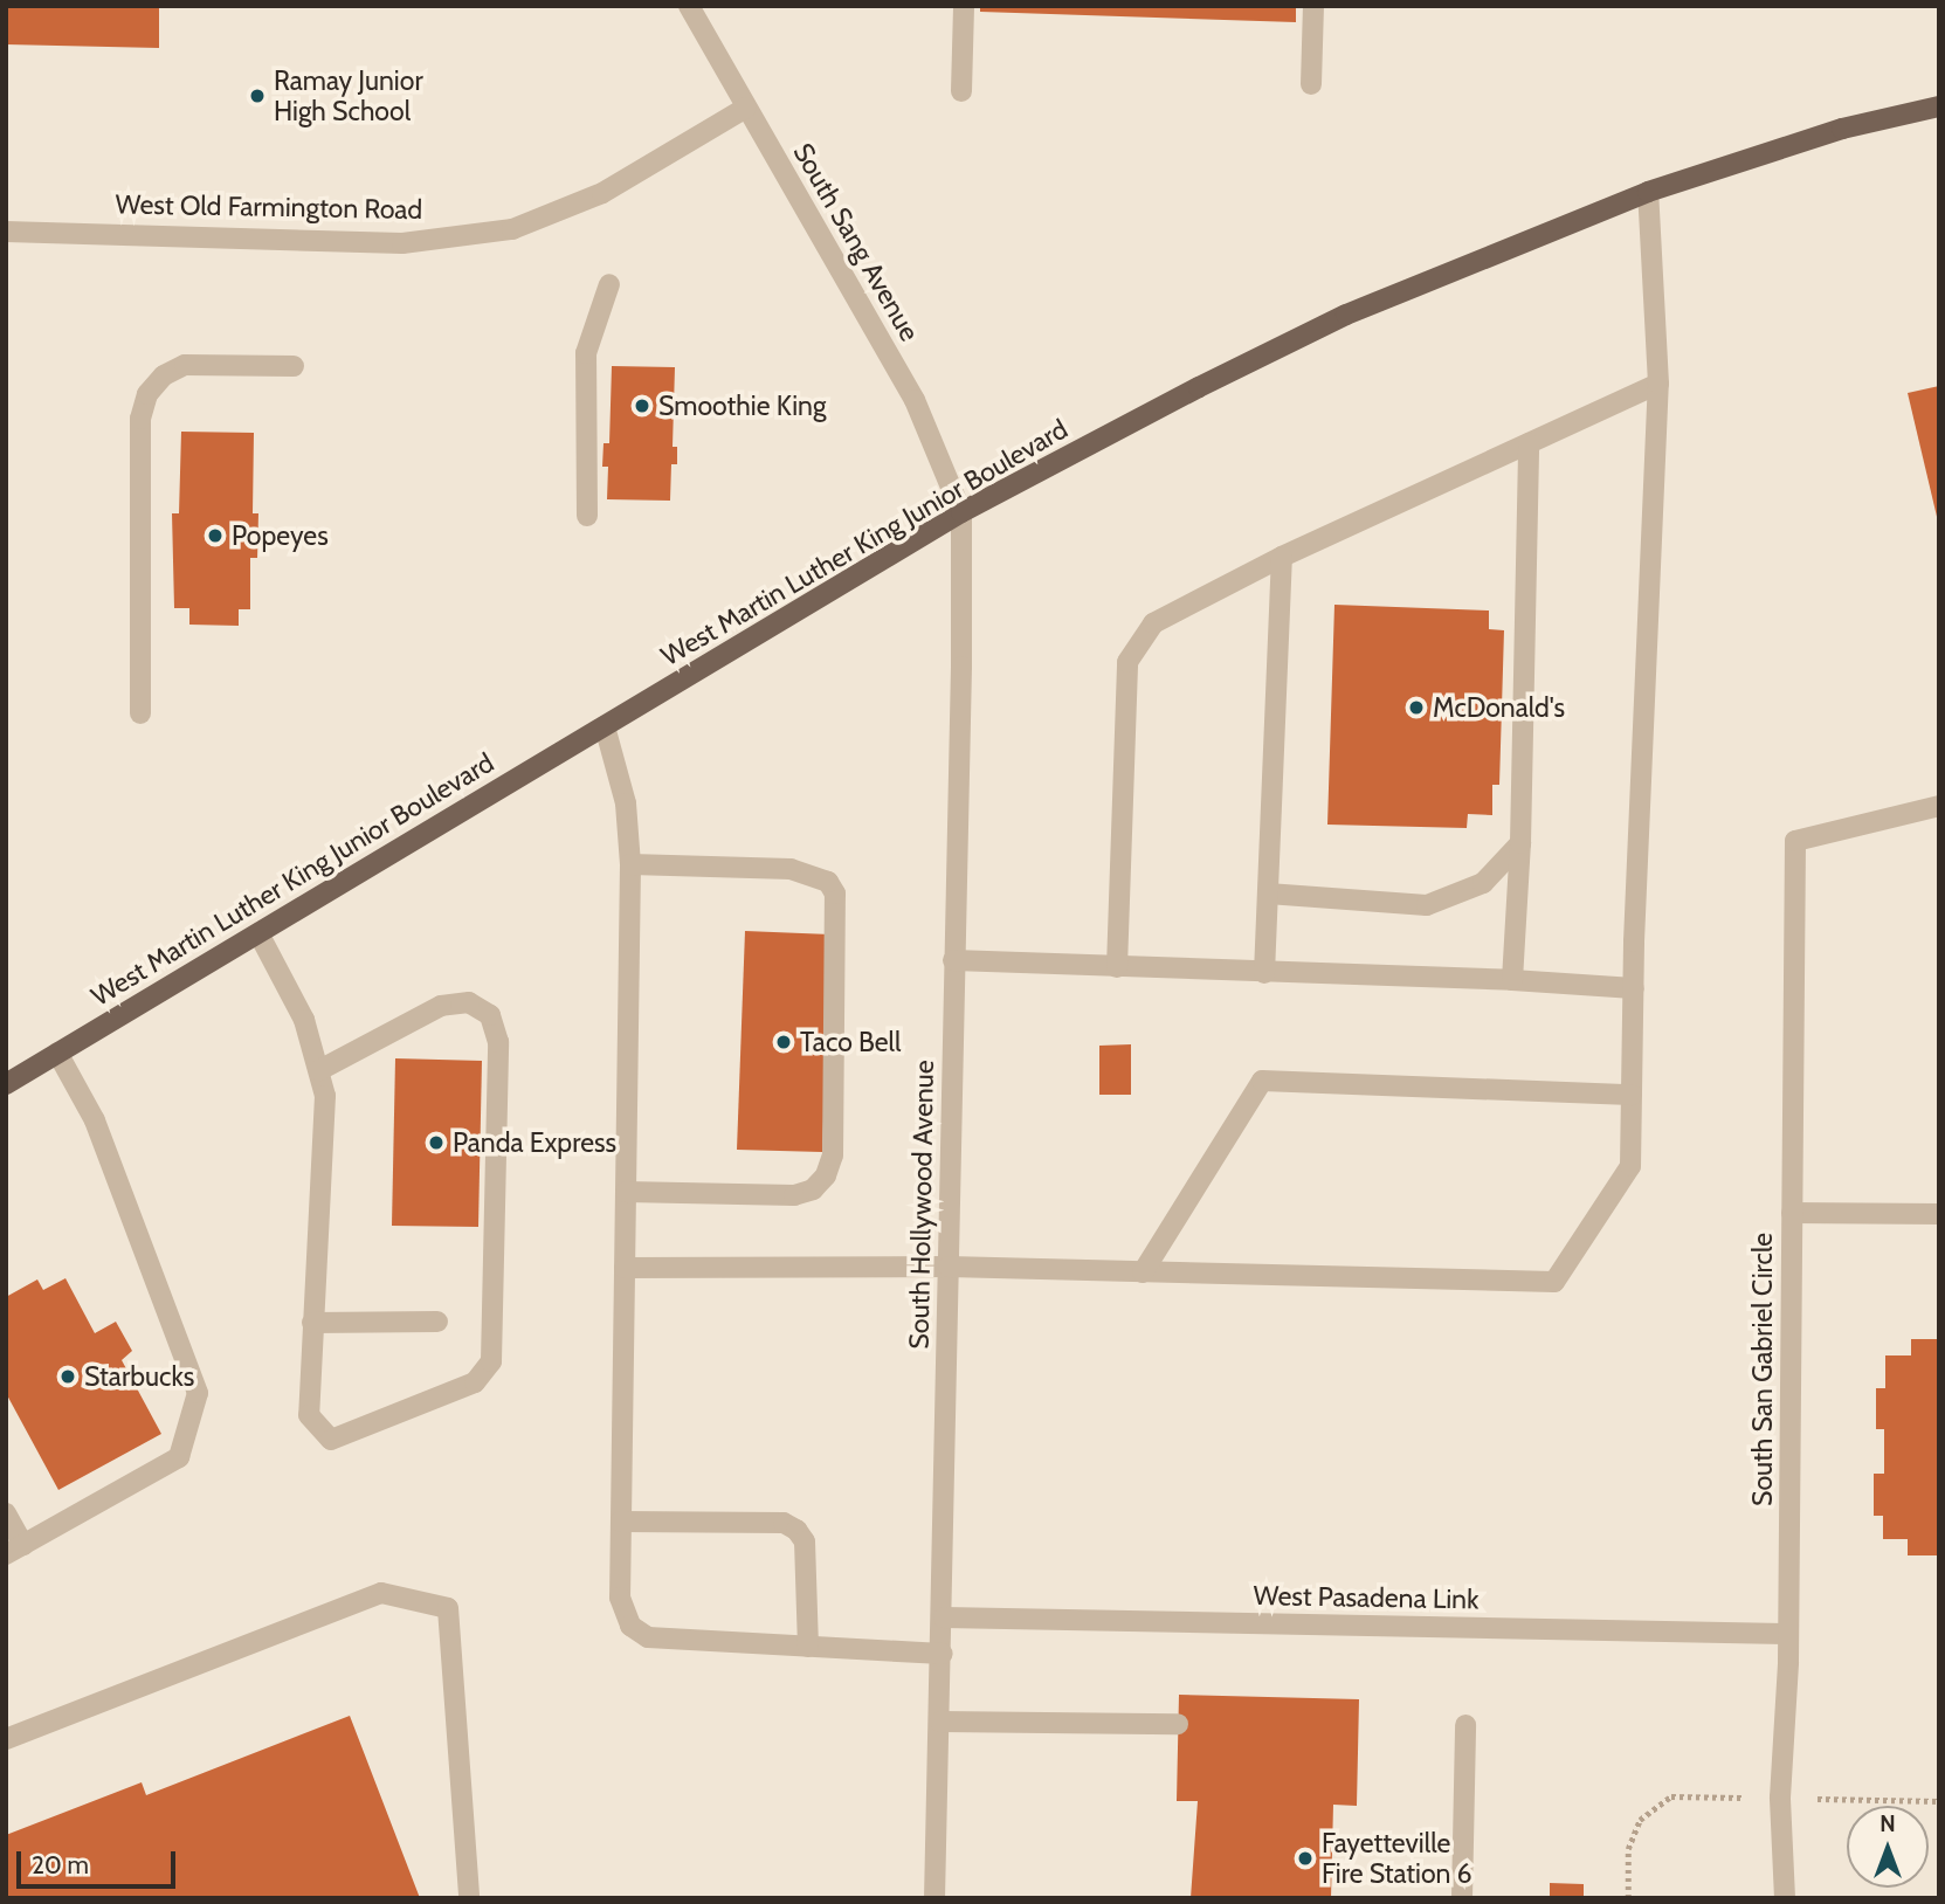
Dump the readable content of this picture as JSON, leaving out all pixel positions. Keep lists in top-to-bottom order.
{
  "streets": {
    "main road": ["West Martin Luther King Junior Boulevard"],
    "street": [
      "West Old Farmington Road",
      "South Sang Avenue",
      "South Hollywood Avenue",
      "South San Gabriel Circle",
      "West Pasadena Link"
    ]
  },
  "crossings": [
    ["West Old Farmington Road", "South Sang Avenue"],
    ["South Sang Avenue", "West Martin Luther King Junior Boulevard"],
    ["South Sang Avenue", "South Hollywood Avenue"],
    ["West Martin Luther King Junior Boulevard", "South Hollywood Avenue"],
    ["South Hollywood Avenue", "West Pasadena Link"],
    ["South San Gabriel Circle", "West Pasadena Link"]
  ],
  "places": [
    "Ramay Junior High School",
    "Smoothie King",
    "Popeyes",
    "McDonald's",
    "Taco Bell",
    "Panda Express",
    "Starbucks",
    "Fayetteville Fire Station 6"
  ],
  "scale_bar": "20 m",
  "north": "top"
}
